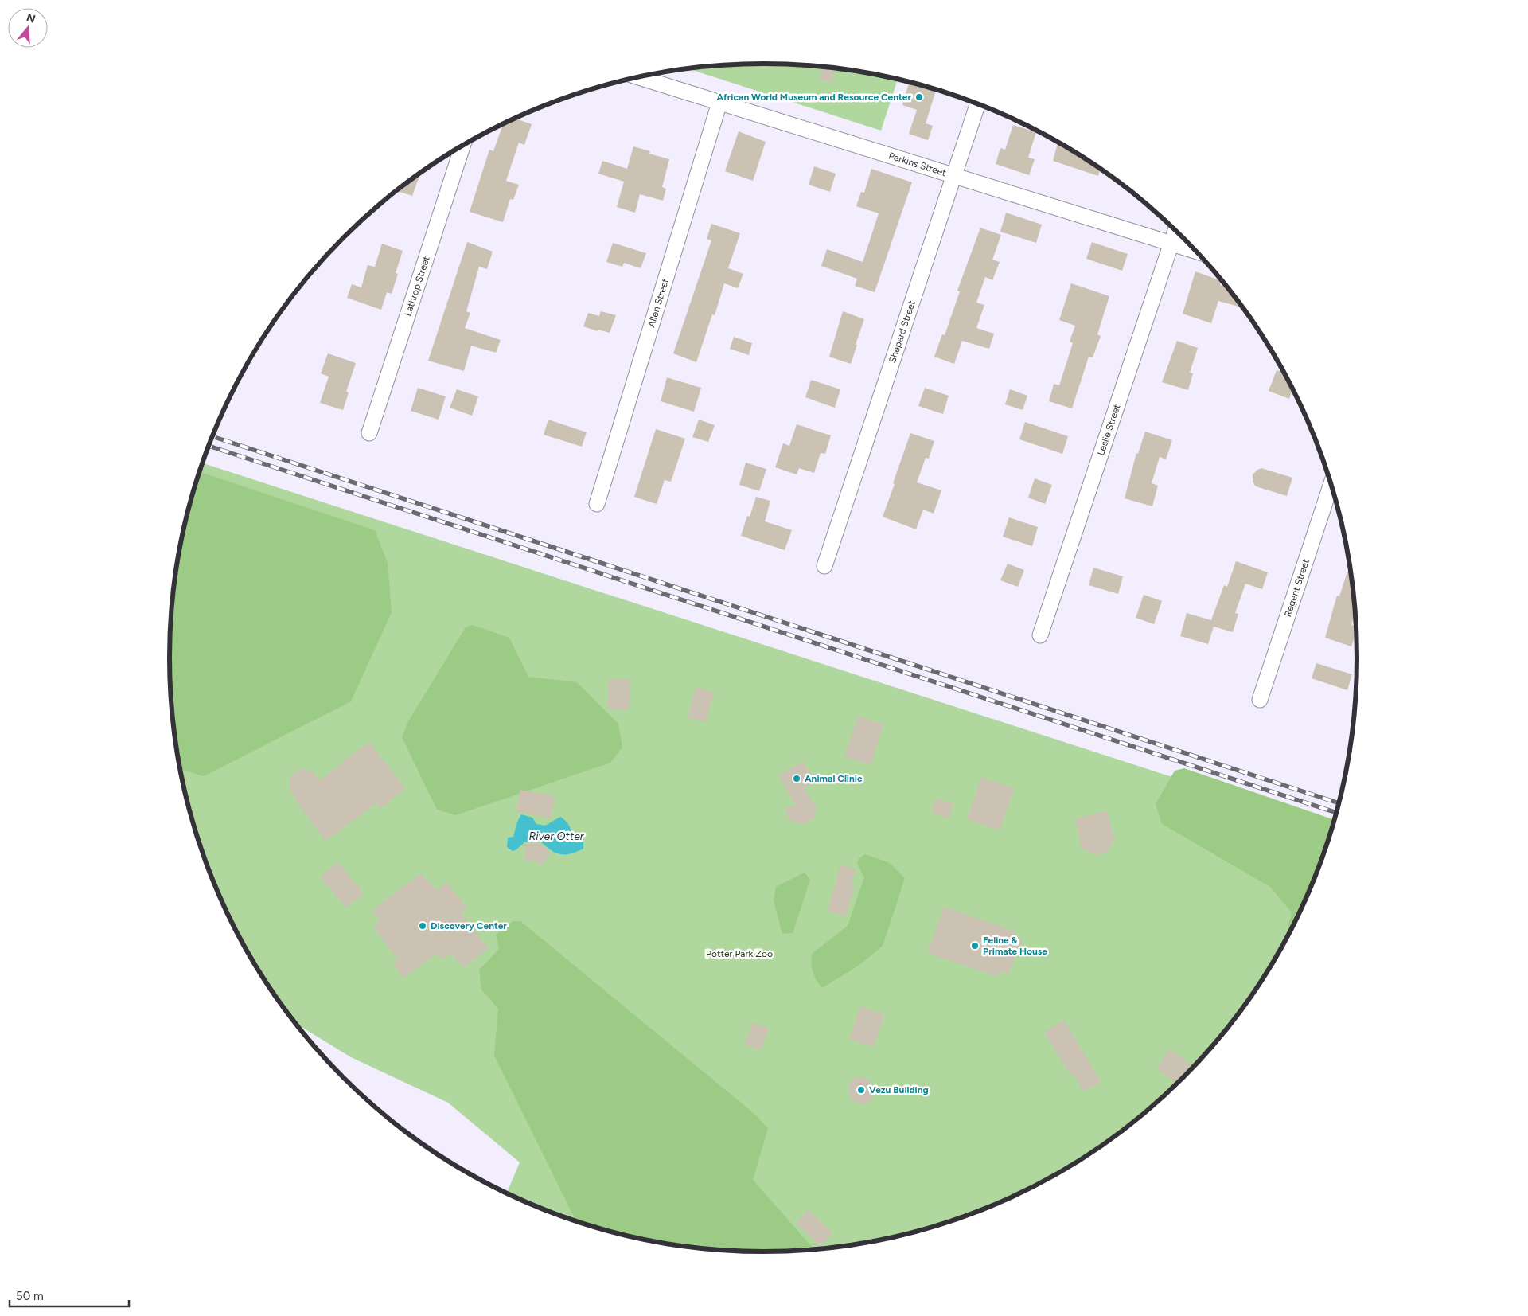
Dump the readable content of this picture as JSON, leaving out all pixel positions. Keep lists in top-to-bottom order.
{
  "streets": {
    "street": [
      "Perkins Street",
      "Lathrop Street",
      "Allen Street",
      "Shepard Street",
      "Leslie Street",
      "Regent Street"
    ]
  },
  "crossings": [
    ["Perkins Street", "Allen Street"],
    ["Perkins Street", "Shepard Street"],
    ["Perkins Street", "Leslie Street"]
  ],
  "water": ["River Otter"],
  "parks": ["Potter Park Zoo"],
  "places": [
    "African World Museum and Resource Center",
    "Animal Clinic",
    "Discovery Center",
    "Feline & Primate House",
    "Vezu Building"
  ],
  "scale_bar": "50 m",
  "north": "top"
}
